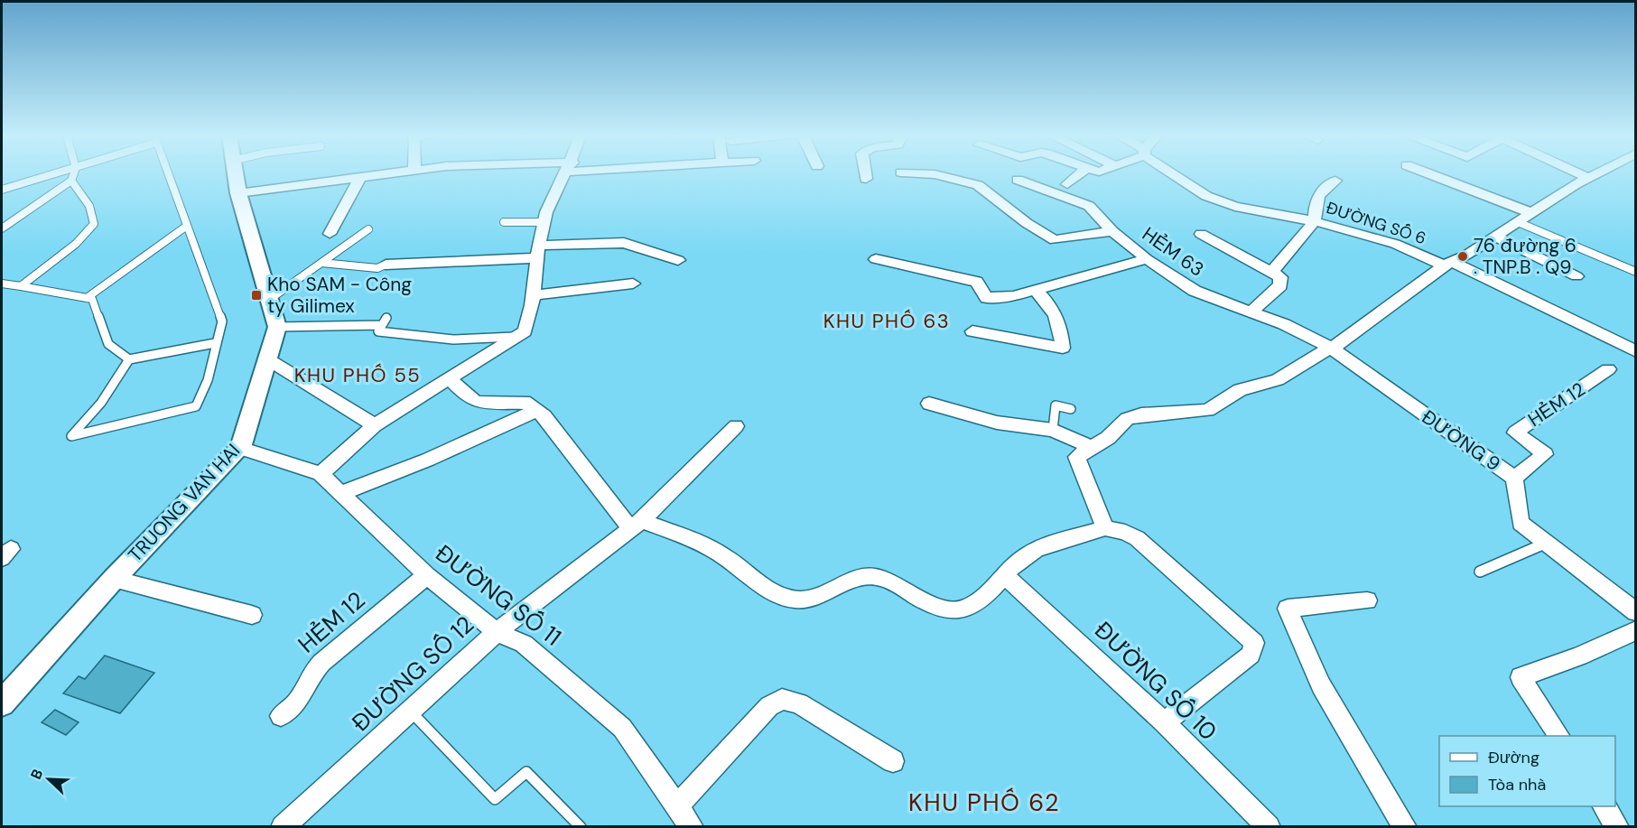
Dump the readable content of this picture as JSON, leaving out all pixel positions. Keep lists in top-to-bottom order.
{
  "streets": {
    "street": [
      "ĐƯỜNG SỐ 6",
      "HẺM 63",
      "HẺM 12",
      "ĐƯỜNG 9",
      "TRUONG VAN HAI",
      "ĐƯỜNG SỐ 11",
      "ĐƯỜNG SỐ 12",
      "ĐƯỜNG SỐ 10"
    ]
  },
  "crossings": [
    ["HẺM 63", "ĐƯỜNG 9"],
    ["HẺM 12", "ĐƯỜNG 9"],
    ["HẺM 12", "ĐƯỜNG SỐ 11"],
    ["TRUONG VAN HAI", "ĐƯỜNG SỐ 11"],
    ["ĐƯỜNG SỐ 11", "ĐƯỜNG SỐ 12"]
  ],
  "districts": ["KHU PHỐ 63", "KHU PHỐ 55", "KHU PHỐ 62"],
  "places": {
    "other": ["76 đường 6 . TNP.B . Q9"],
    "transit": ["Kho SAM - Công ty Gilimex"]
  },
  "legend": ["Đường", "Tòa nhà"],
  "north": "top left"
}
